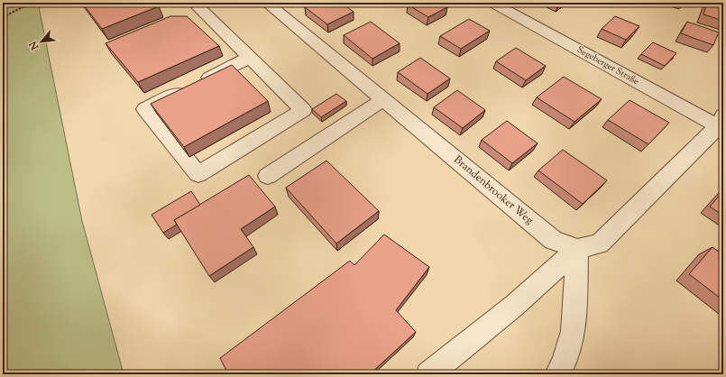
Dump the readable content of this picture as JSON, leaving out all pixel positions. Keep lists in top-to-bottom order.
{
  "streets": {
    "street": ["Segeberger Straße", "Brandenbrooker Weg"]
  },
  "north": "bottom left"
}
